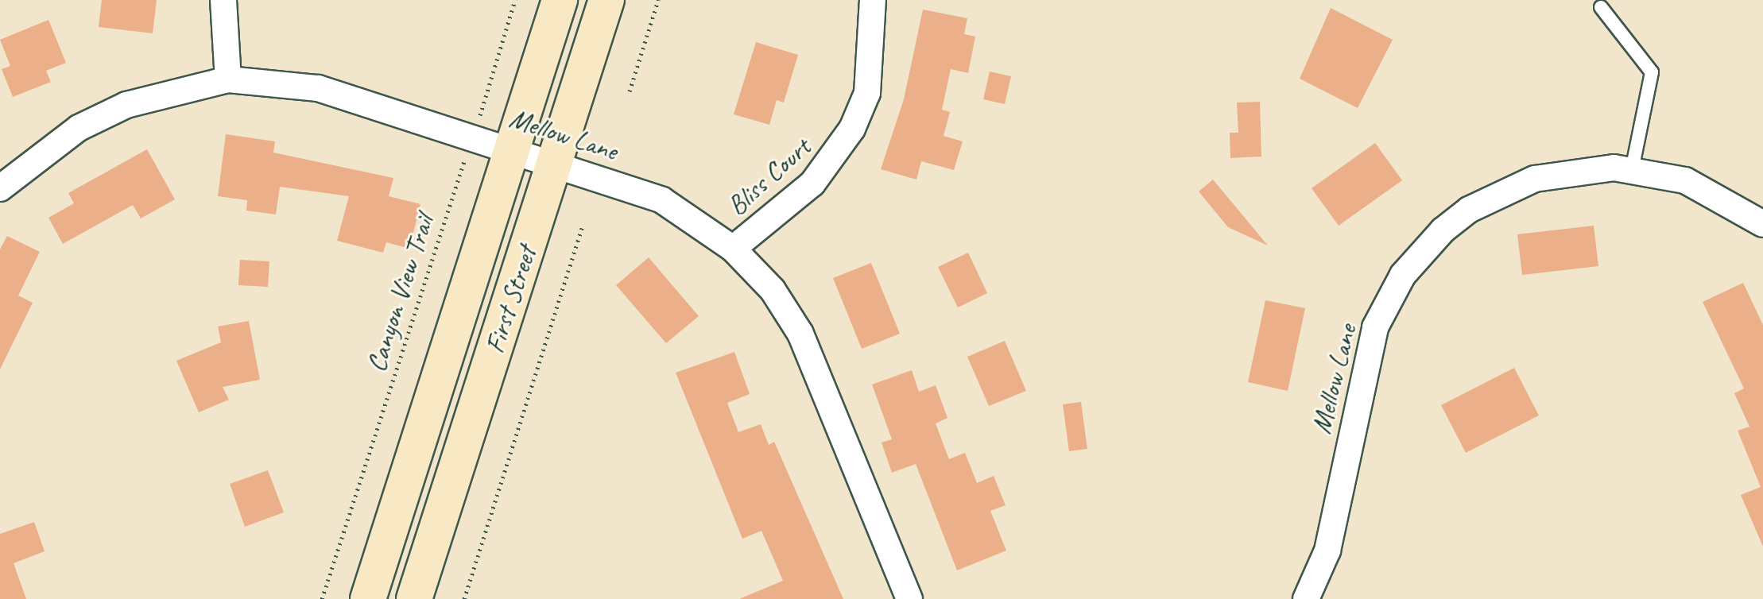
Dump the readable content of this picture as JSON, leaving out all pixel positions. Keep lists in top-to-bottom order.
{
  "streets": {
    "main road": ["First Street"],
    "street": ["Mellow Lane", "Bliss Court"],
    "path": ["Canyon View Trail"]
  },
  "crossings": [
    ["Mellow Lane", "Bliss Court"],
    ["Mellow Lane", "Canyon View Trail"],
    ["Mellow Lane", "First Street"]
  ]
}
